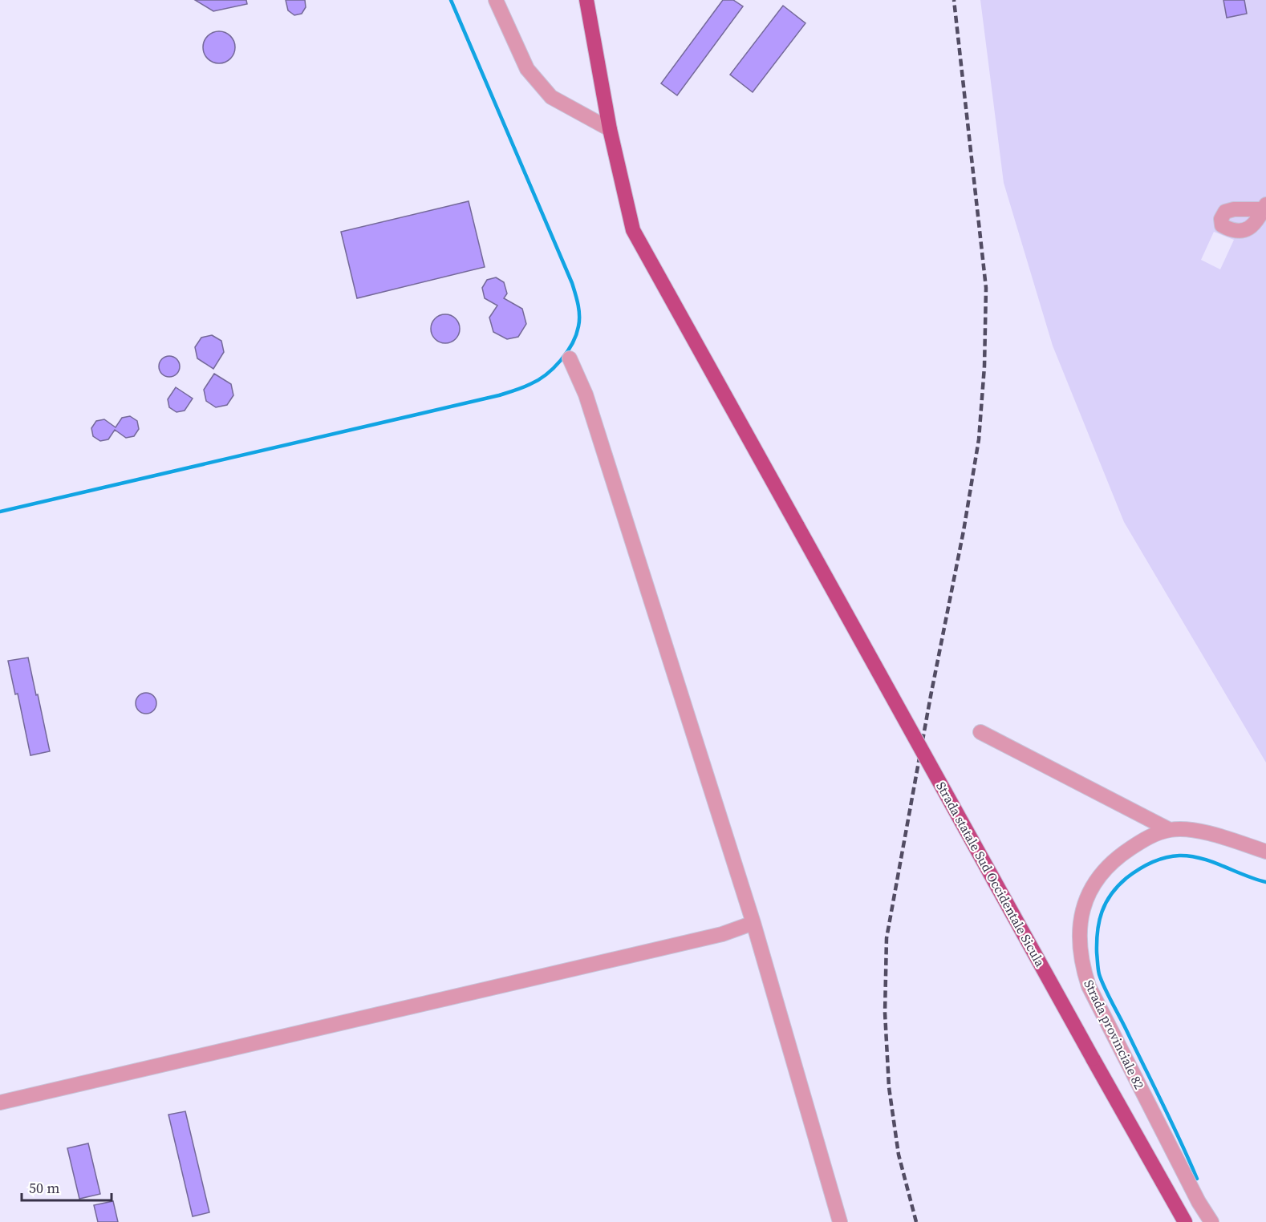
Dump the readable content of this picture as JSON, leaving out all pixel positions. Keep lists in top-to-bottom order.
{
  "streets": {
    "main road": ["Strada statale Sud Occidentale Sicula"],
    "street": ["Strada provinciale 82"]
  },
  "scale_bar": "50 m"
}
